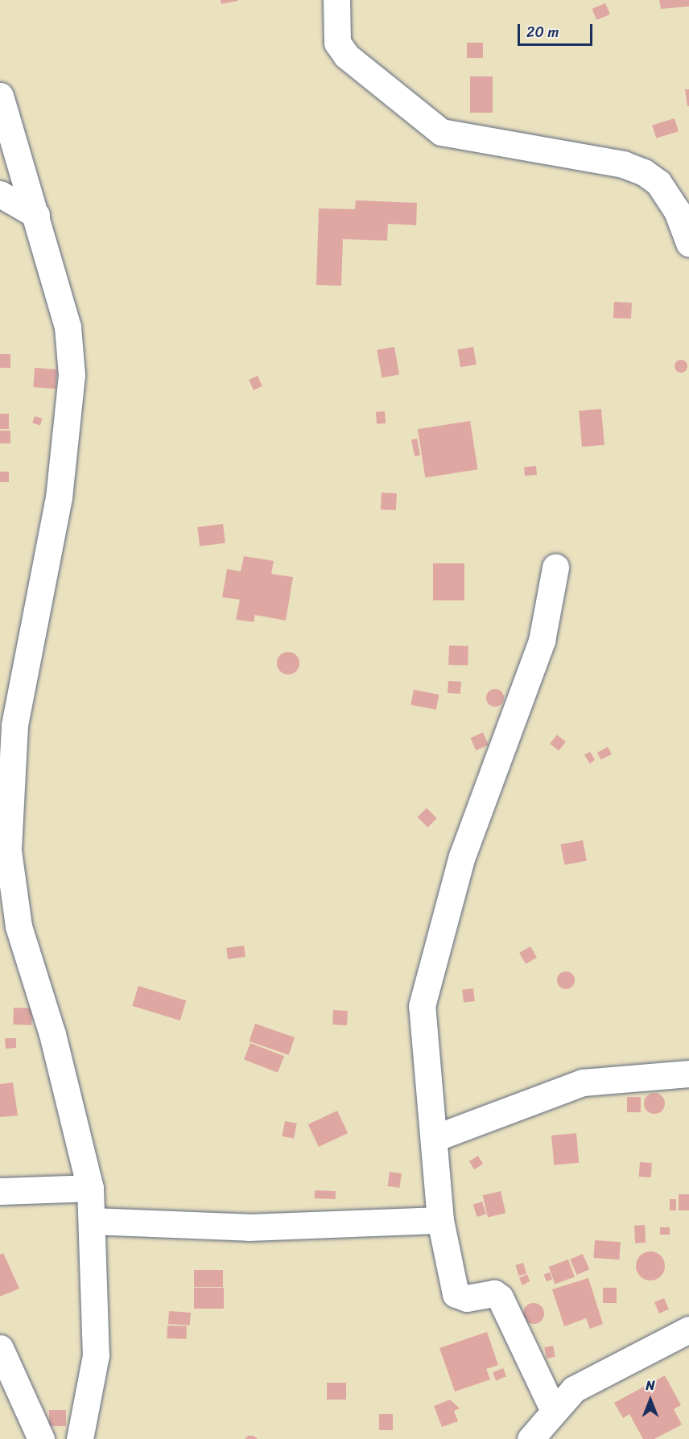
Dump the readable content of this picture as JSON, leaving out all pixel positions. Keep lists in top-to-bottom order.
{
  "scale_bar": "20 m",
  "north": "top"
}
